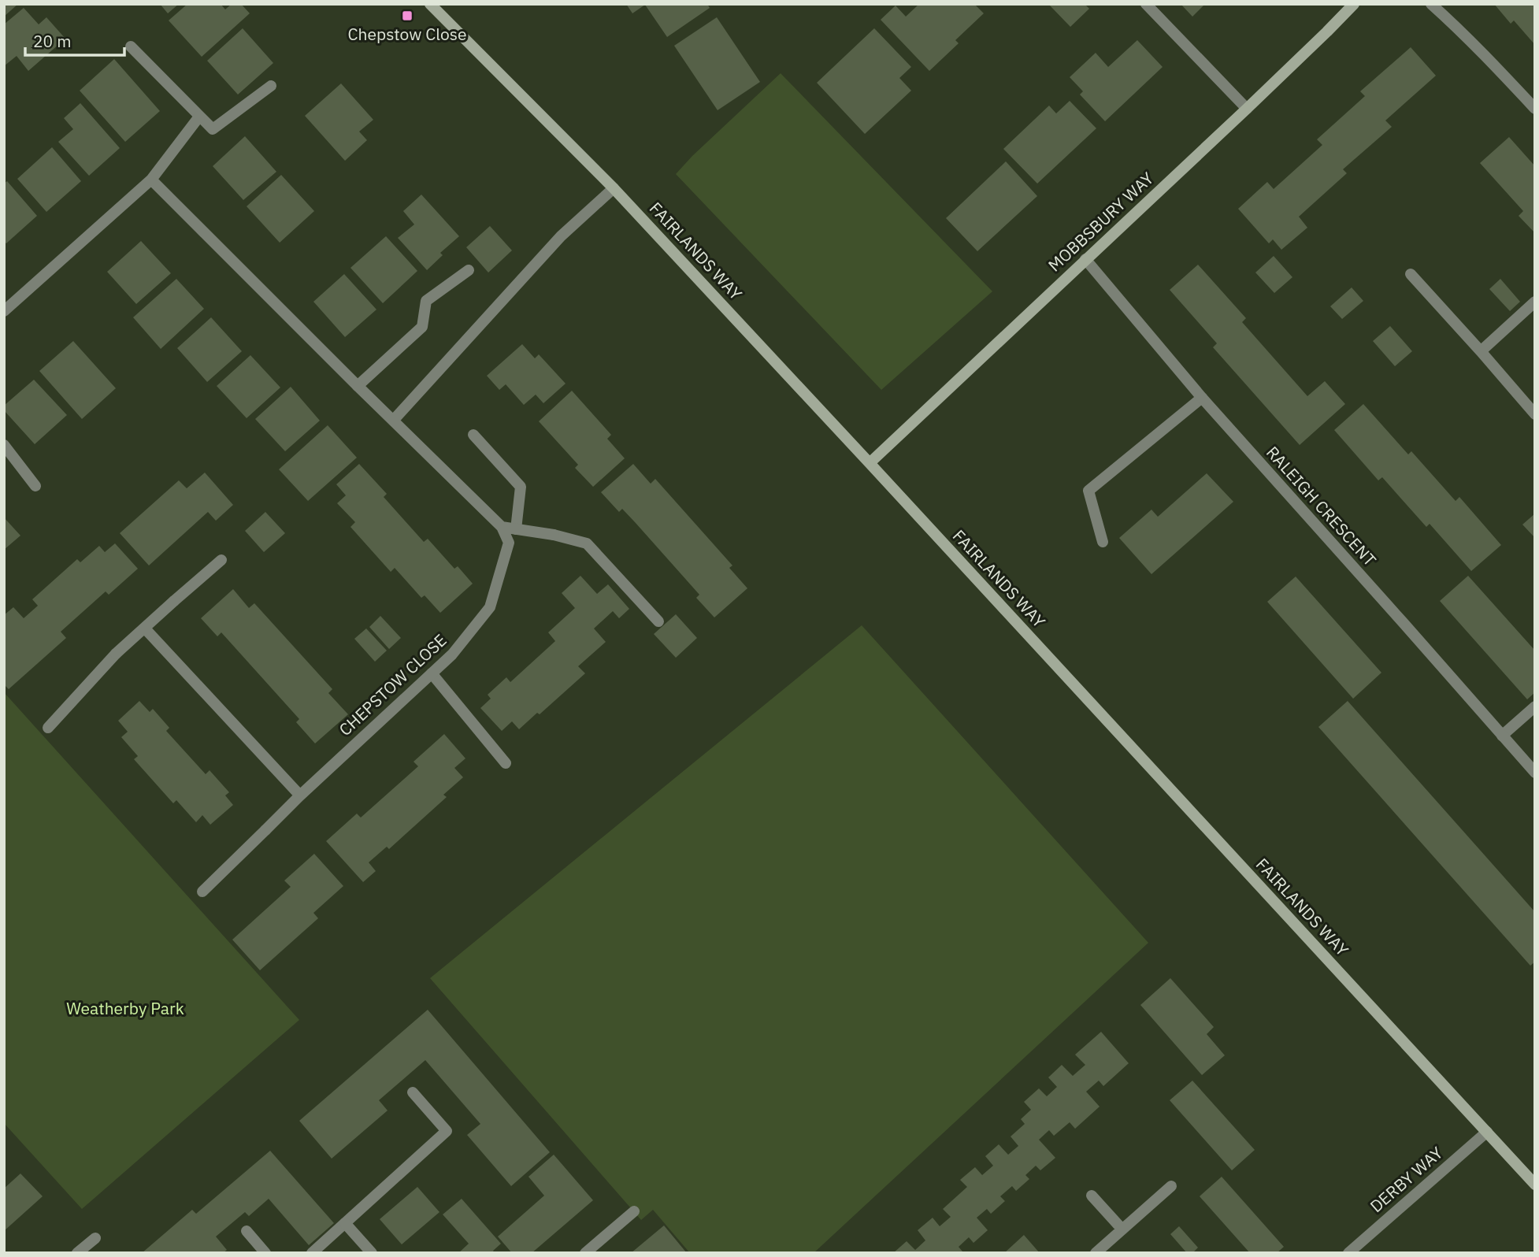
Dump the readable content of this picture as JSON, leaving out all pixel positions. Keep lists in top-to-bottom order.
{
  "streets": {
    "main road": ["MOBBSBURY WAY", "FAIRLANDS WAY"],
    "street": ["RALEIGH CRESCENT", "CHEPSTOW CLOSE", "DERBY WAY"]
  },
  "crossings": [
    ["MOBBSBURY WAY", "FAIRLANDS WAY"],
    ["MOBBSBURY WAY", "RALEIGH CRESCENT"],
    ["FAIRLANDS WAY", "DERBY WAY"]
  ],
  "parks": ["Weatherby Park"],
  "places": {
    "transit": ["Chepstow Close"]
  },
  "scale_bar": "20 m"
}
